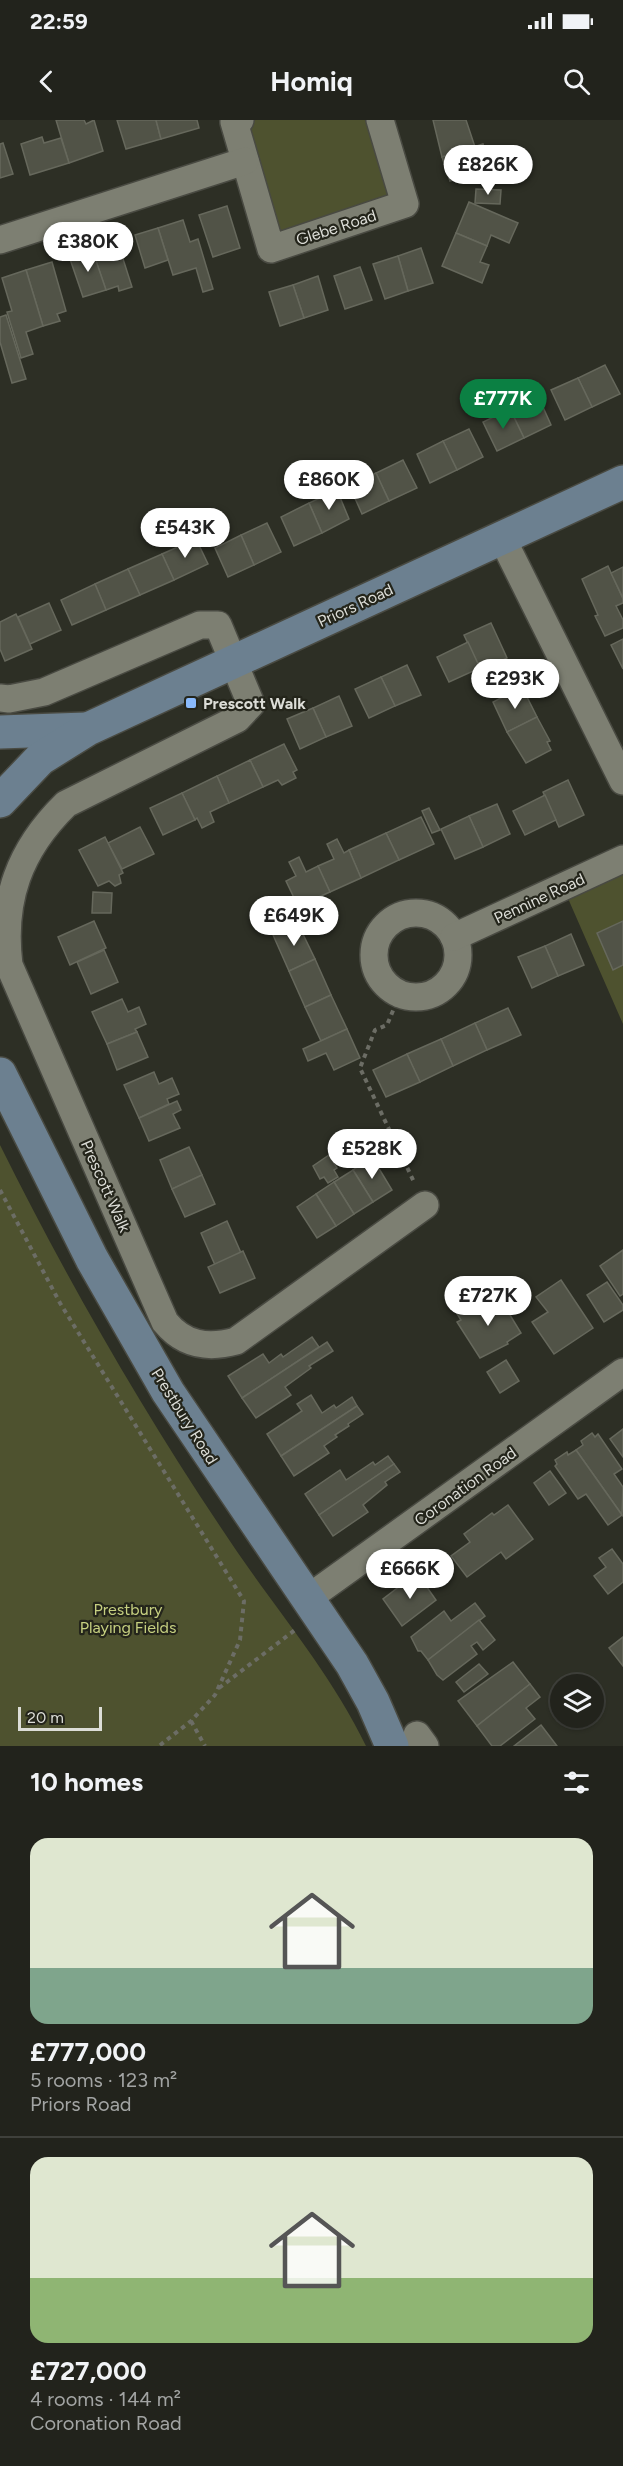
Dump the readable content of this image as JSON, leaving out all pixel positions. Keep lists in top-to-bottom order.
{
  "streets": {
    "main road": ["Priors Road", "Prestbury Road"],
    "street": [
      "Glebe Road",
      "Pennine Road",
      "Prescott Walk",
      "Coronation Road"
    ]
  },
  "crossings": [
    ["Priors Road", "Prescott Walk"],
    ["Prestbury Road", "Coronation Road"]
  ],
  "parks": ["Prestbury Playing Fields"],
  "places": {
    "transit": ["Prescott Walk"]
  },
  "scale_bar": "20 m",
  "page": {
    "status": "22:59",
    "header": "Homiq",
    "price": [
      "£826K",
      "£380K",
      "£777K",
      "£860K",
      "£543K",
      "£293K",
      "£649K",
      "£528K",
      "£727K",
      "£666K"
    ],
    "scale": "20 m",
    "heading": "10 homes",
    "list": [
      {
        "name": "£777,000",
        "note": "5 rooms · 123 m² · Priors Road"
      },
      {
        "name": "£727,000",
        "note": "4 rooms · 144 m² · Coronation Road"
      }
    ]
  }
}
